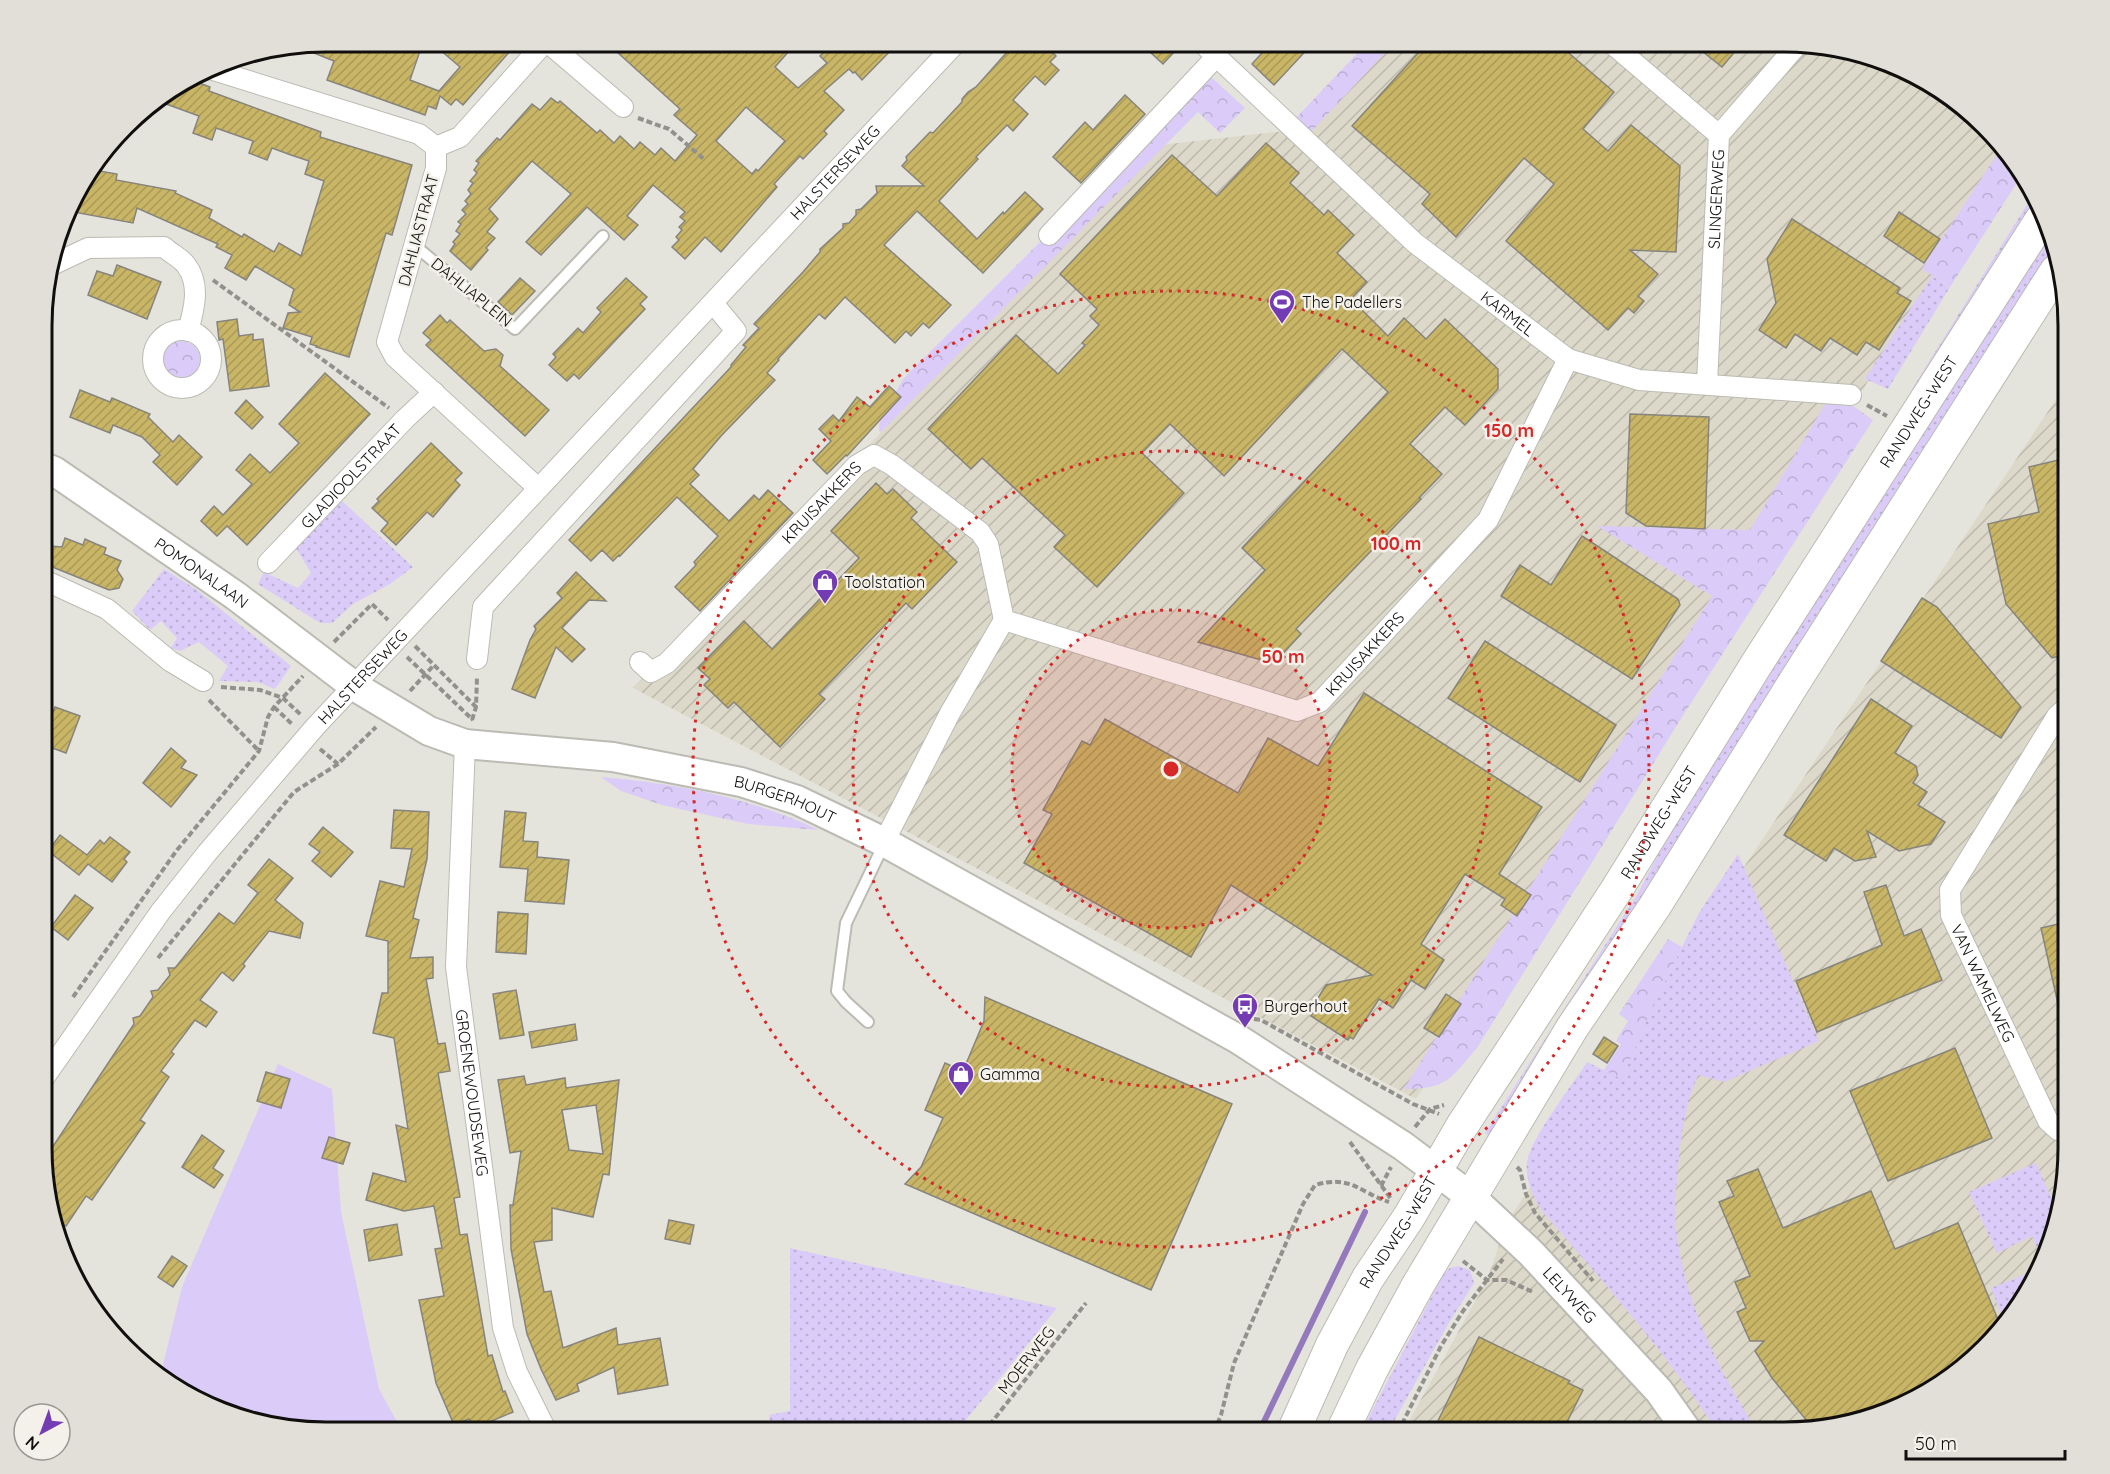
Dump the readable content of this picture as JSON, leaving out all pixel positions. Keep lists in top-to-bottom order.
{
  "streets": {
    "main road": ["RANDWEG-WEST"],
    "street": [
      "HALSTERSEWEG",
      "SLINGERWEG",
      "DAHLIASTRAAT",
      "KARMEL",
      "GLADIOOLSTRAAT",
      "KRUISAKKERS",
      "POMONALAAN",
      "BURGERHOUT",
      "VAN WAMELWEG",
      "GROENEWOUDSEWEG",
      "LELYWEG"
    ],
    "lane": ["DAHLIAPLEIN"],
    "path": ["MOERWEG"]
  },
  "crossings": [
    ["HALSTERSEWEG", "DAHLIASTRAAT"],
    ["HALSTERSEWEG", "POMONALAAN"],
    ["HALSTERSEWEG", "BURGERHOUT"],
    ["SLINGERWEG", "KARMEL"],
    ["DAHLIASTRAAT", "DAHLIAPLEIN"],
    ["DAHLIASTRAAT", "GLADIOOLSTRAAT"],
    ["KARMEL", "KRUISAKKERS"],
    ["RANDWEG-WEST", "BURGERHOUT"],
    ["RANDWEG-WEST", "LELYWEG"],
    ["POMONALAAN", "BURGERHOUT"],
    ["BURGERHOUT", "GROENEWOUDSEWEG"],
    ["BURGERHOUT", "LELYWEG"]
  ],
  "places": {
    "sports": ["The Padellers"],
    "shop": ["Toolstation", "Gamma"],
    "bus stop": ["Burgerhout"]
  },
  "scale_bar": "50 m",
  "north": "bottom left",
  "rings": ["150 m", "100 m", "50 m"]
}
